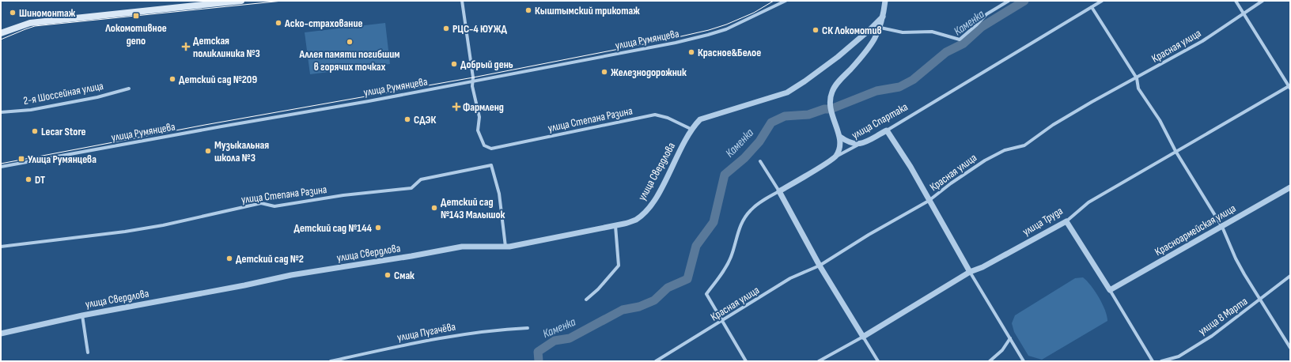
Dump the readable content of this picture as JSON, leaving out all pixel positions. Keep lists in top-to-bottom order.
{
  "streets": {
    "street": [
      "улица Румянцева",
      "Красная улица",
      "2-я Шоссейная улица",
      "улица Степана Разина",
      "улица Спартака",
      "улица Свердлова",
      "улица Труда",
      "Красноармейская улица",
      "улица 8 Марта",
      "улица Пугачёва"
    ]
  },
  "crossings": [
    ["улица Румянцева", "улица Степана Разина"],
    ["Красная улица", "улица Спартака"],
    ["улица Степана Разина", "улица Свердлова"]
  ],
  "water": ["Каменка"],
  "places": {
    "other": [
      "Кыштымский трикотаж",
      "Шиномонтаж",
      "Аско-страхование",
      "РЦС-4 ЮУЖД",
      "СК Локомотив",
      "Аллея памяти погибшим в горячих точках",
      "Красное&Белое",
      "Добрый день",
      "Железнодорожник",
      "Детский сад №209",
      "СДЭК",
      "Lecar Store",
      "Музыкальная школа №3",
      "DT",
      "Детский сад №143 Малышок",
      "Детский сад №144",
      "Детский сад №2",
      "Смак"
    ],
    "transit": ["Локомотивное депо", "Улица Румянцева"],
    "health": ["Детская поликлиника №3", "Фармленд"]
  }
}
